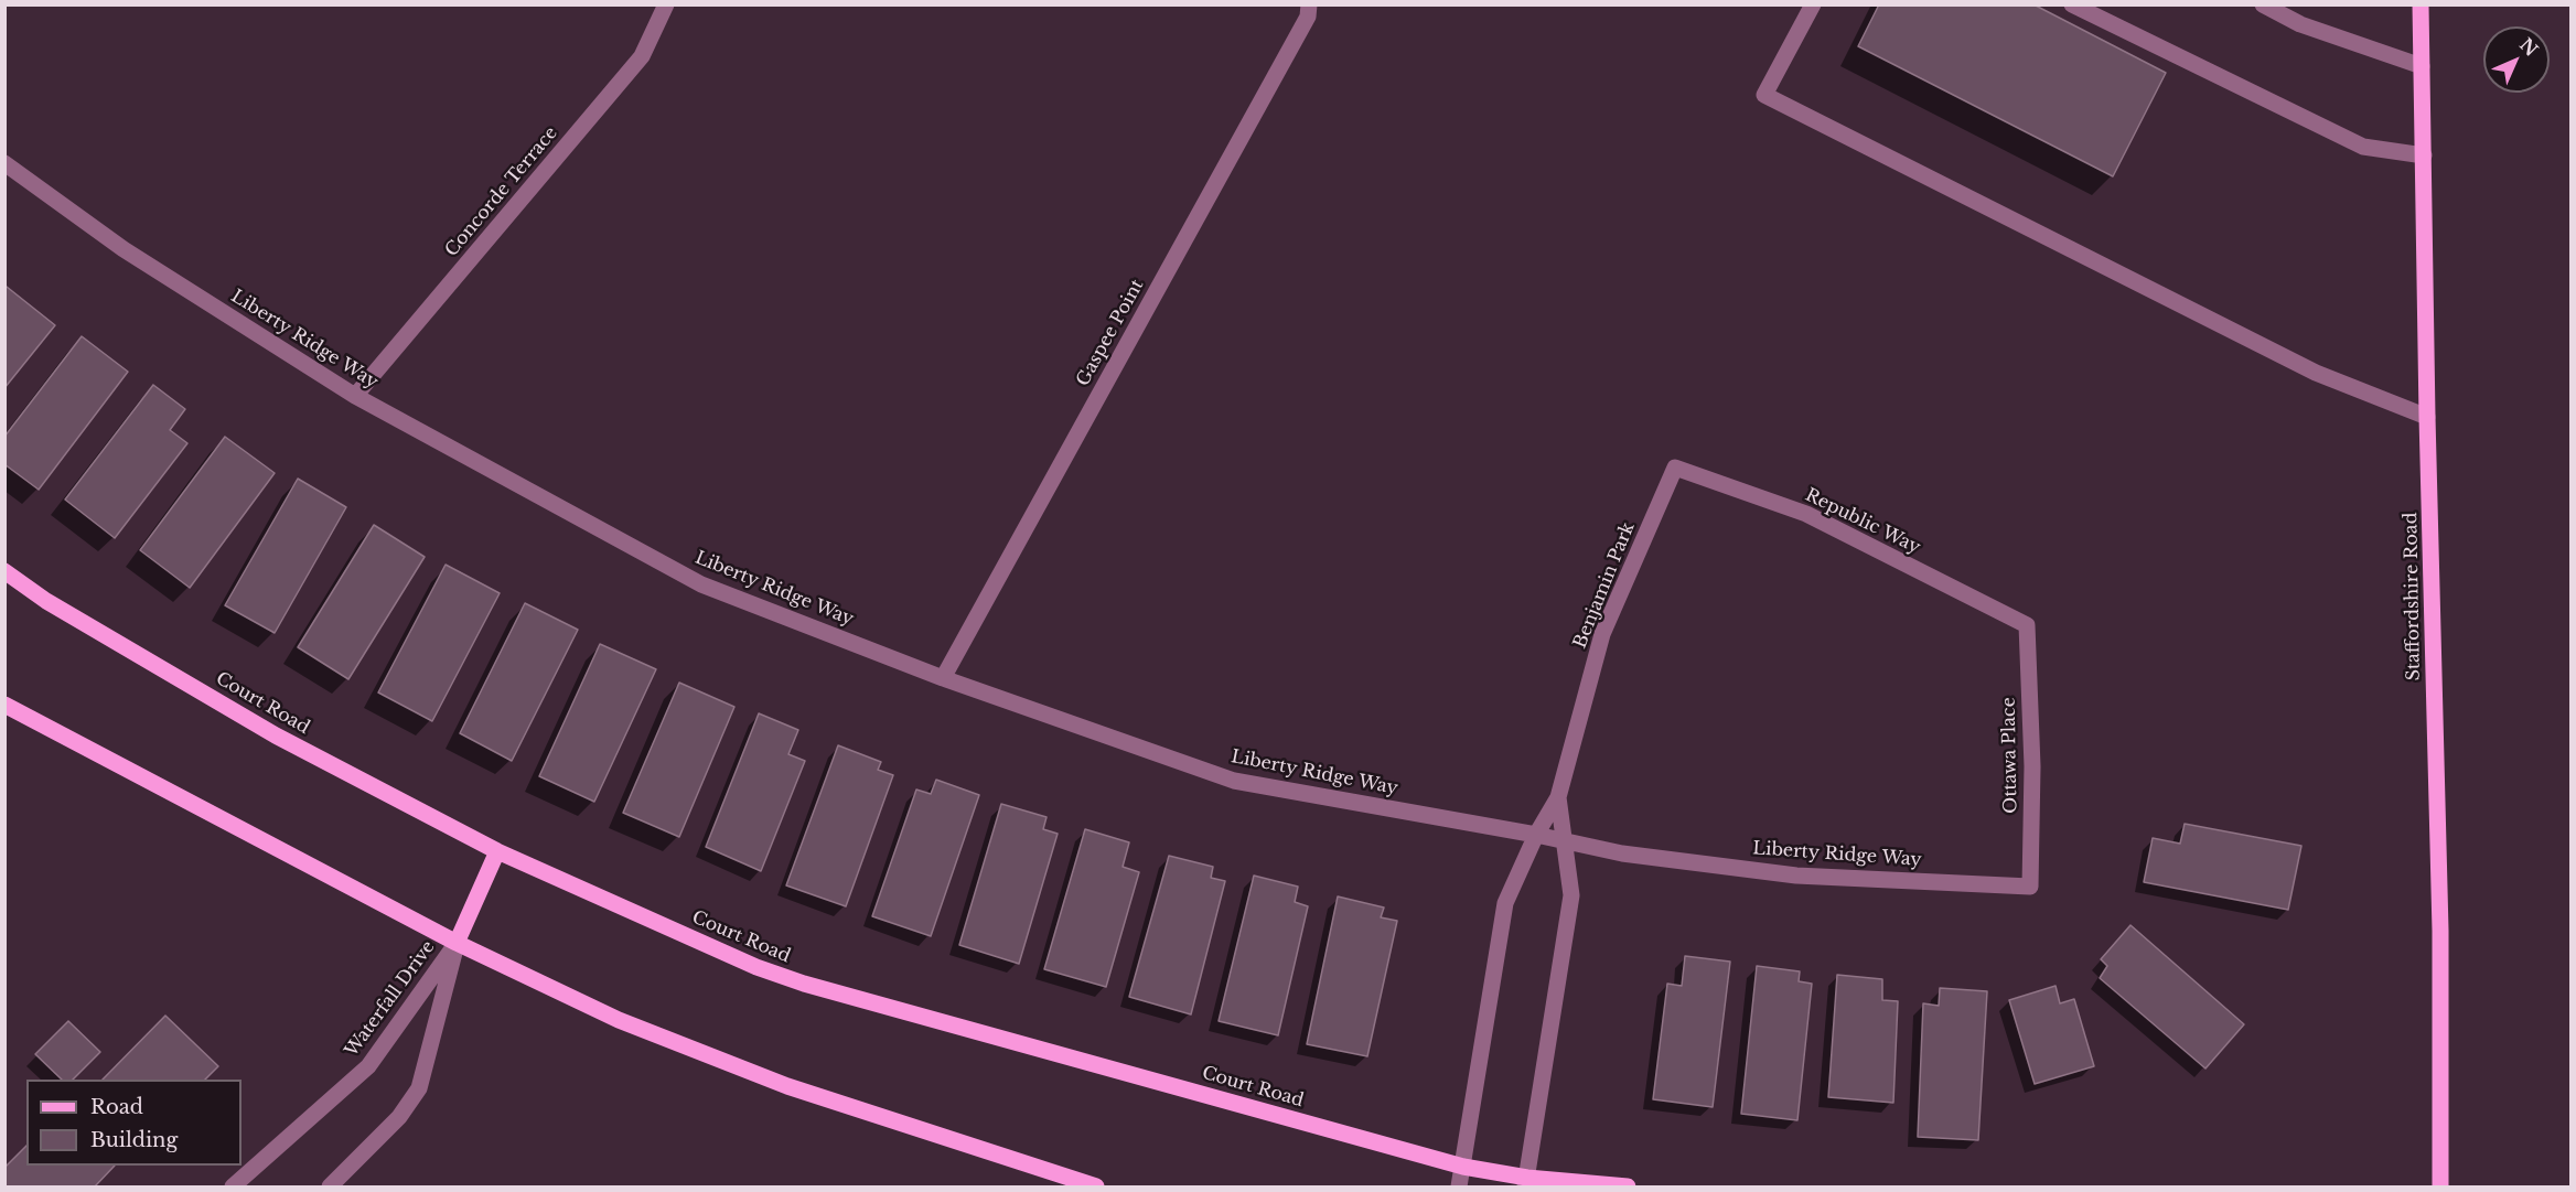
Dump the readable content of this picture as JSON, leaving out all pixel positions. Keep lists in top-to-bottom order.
{
  "streets": {
    "main road": ["Staffordshire Road", "Court Road"],
    "street": [
      "Concorde Terrace",
      "Gaspee Point",
      "Liberty Ridge Way",
      "Republic Way",
      "Benjamin Park",
      "Ottawa Place",
      "Waterfall Drive"
    ]
  },
  "crossings": [
    ["Concorde Terrace", "Liberty Ridge Way"],
    ["Gaspee Point", "Liberty Ridge Way"],
    ["Liberty Ridge Way", "Ottawa Place"],
    ["Republic Way", "Benjamin Park"],
    ["Republic Way", "Ottawa Place"]
  ],
  "legend": ["Road", "Building"],
  "north": "top right"
}
